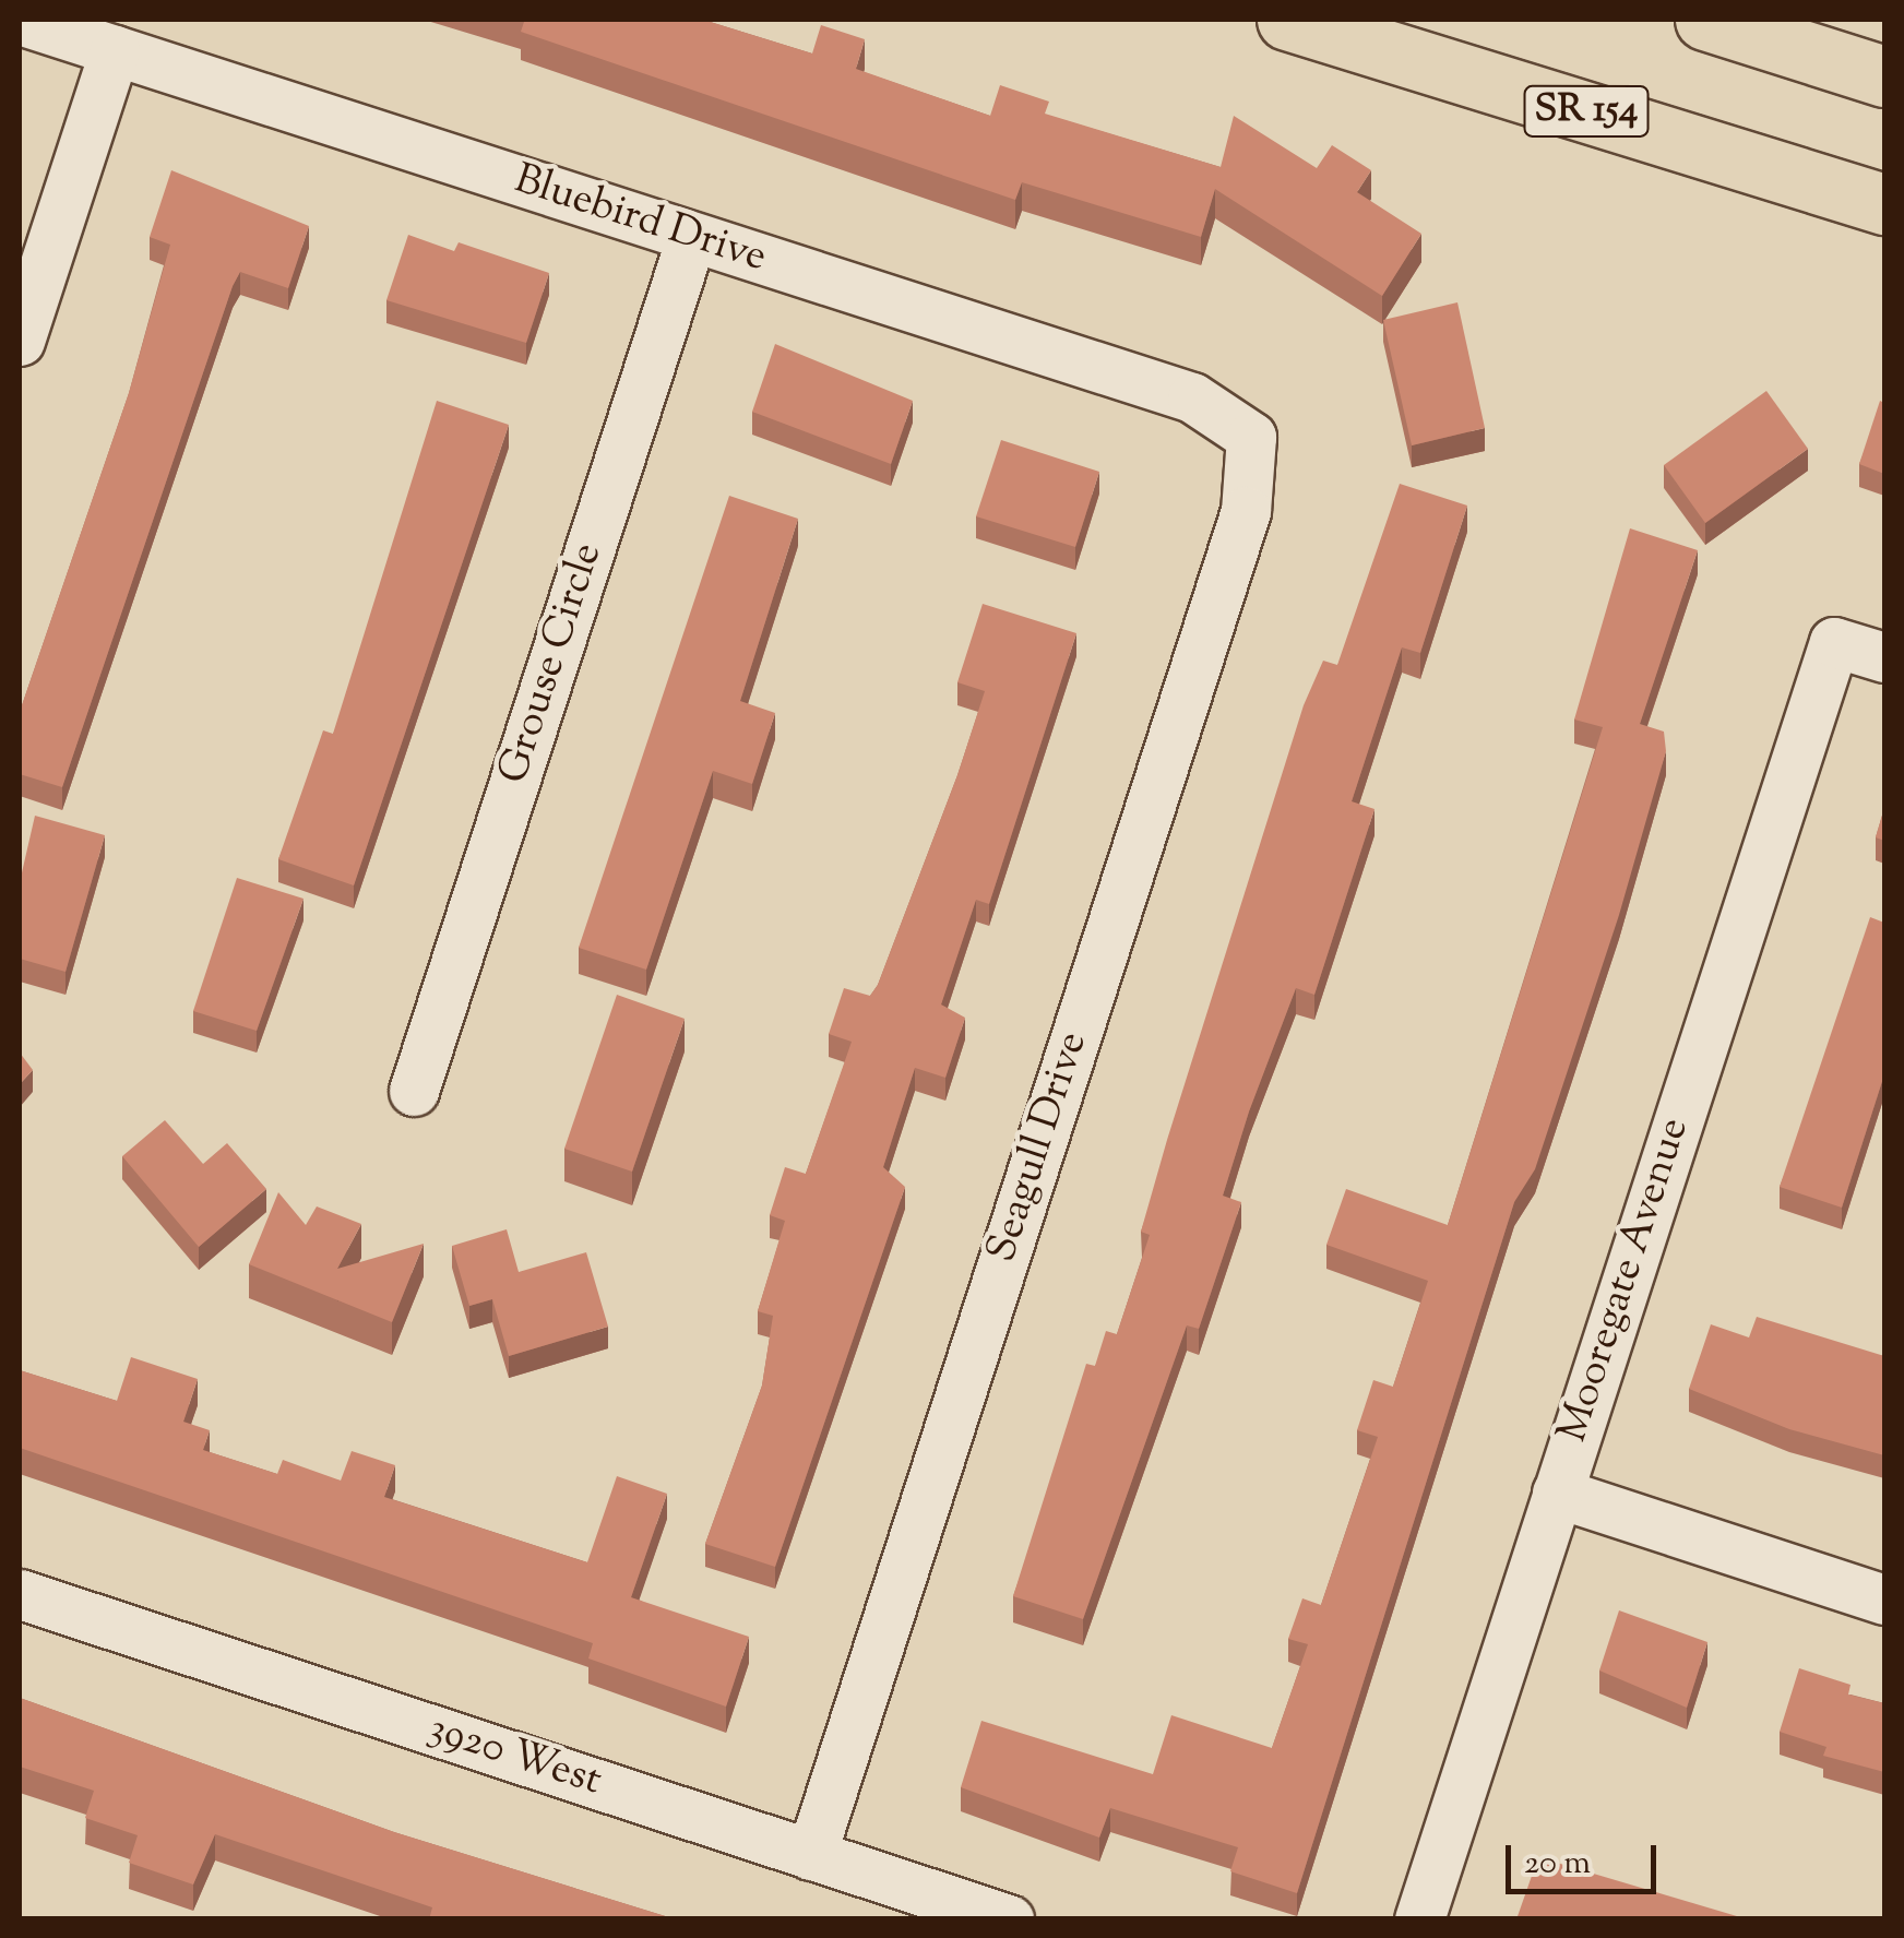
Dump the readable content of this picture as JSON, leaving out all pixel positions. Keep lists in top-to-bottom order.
{
  "streets": {
    "highway": ["SR 154"],
    "street": [
      "Bluebird Drive",
      "Grouse Circle",
      "Seagull Drive",
      "Mooregate Avenue",
      "3920 West"
    ]
  },
  "crossings": [
    ["Bluebird Drive", "Grouse Circle"],
    ["Bluebird Drive", "Seagull Drive"],
    ["Seagull Drive", "3920 West"]
  ],
  "scale_bar": "20 m"
}
